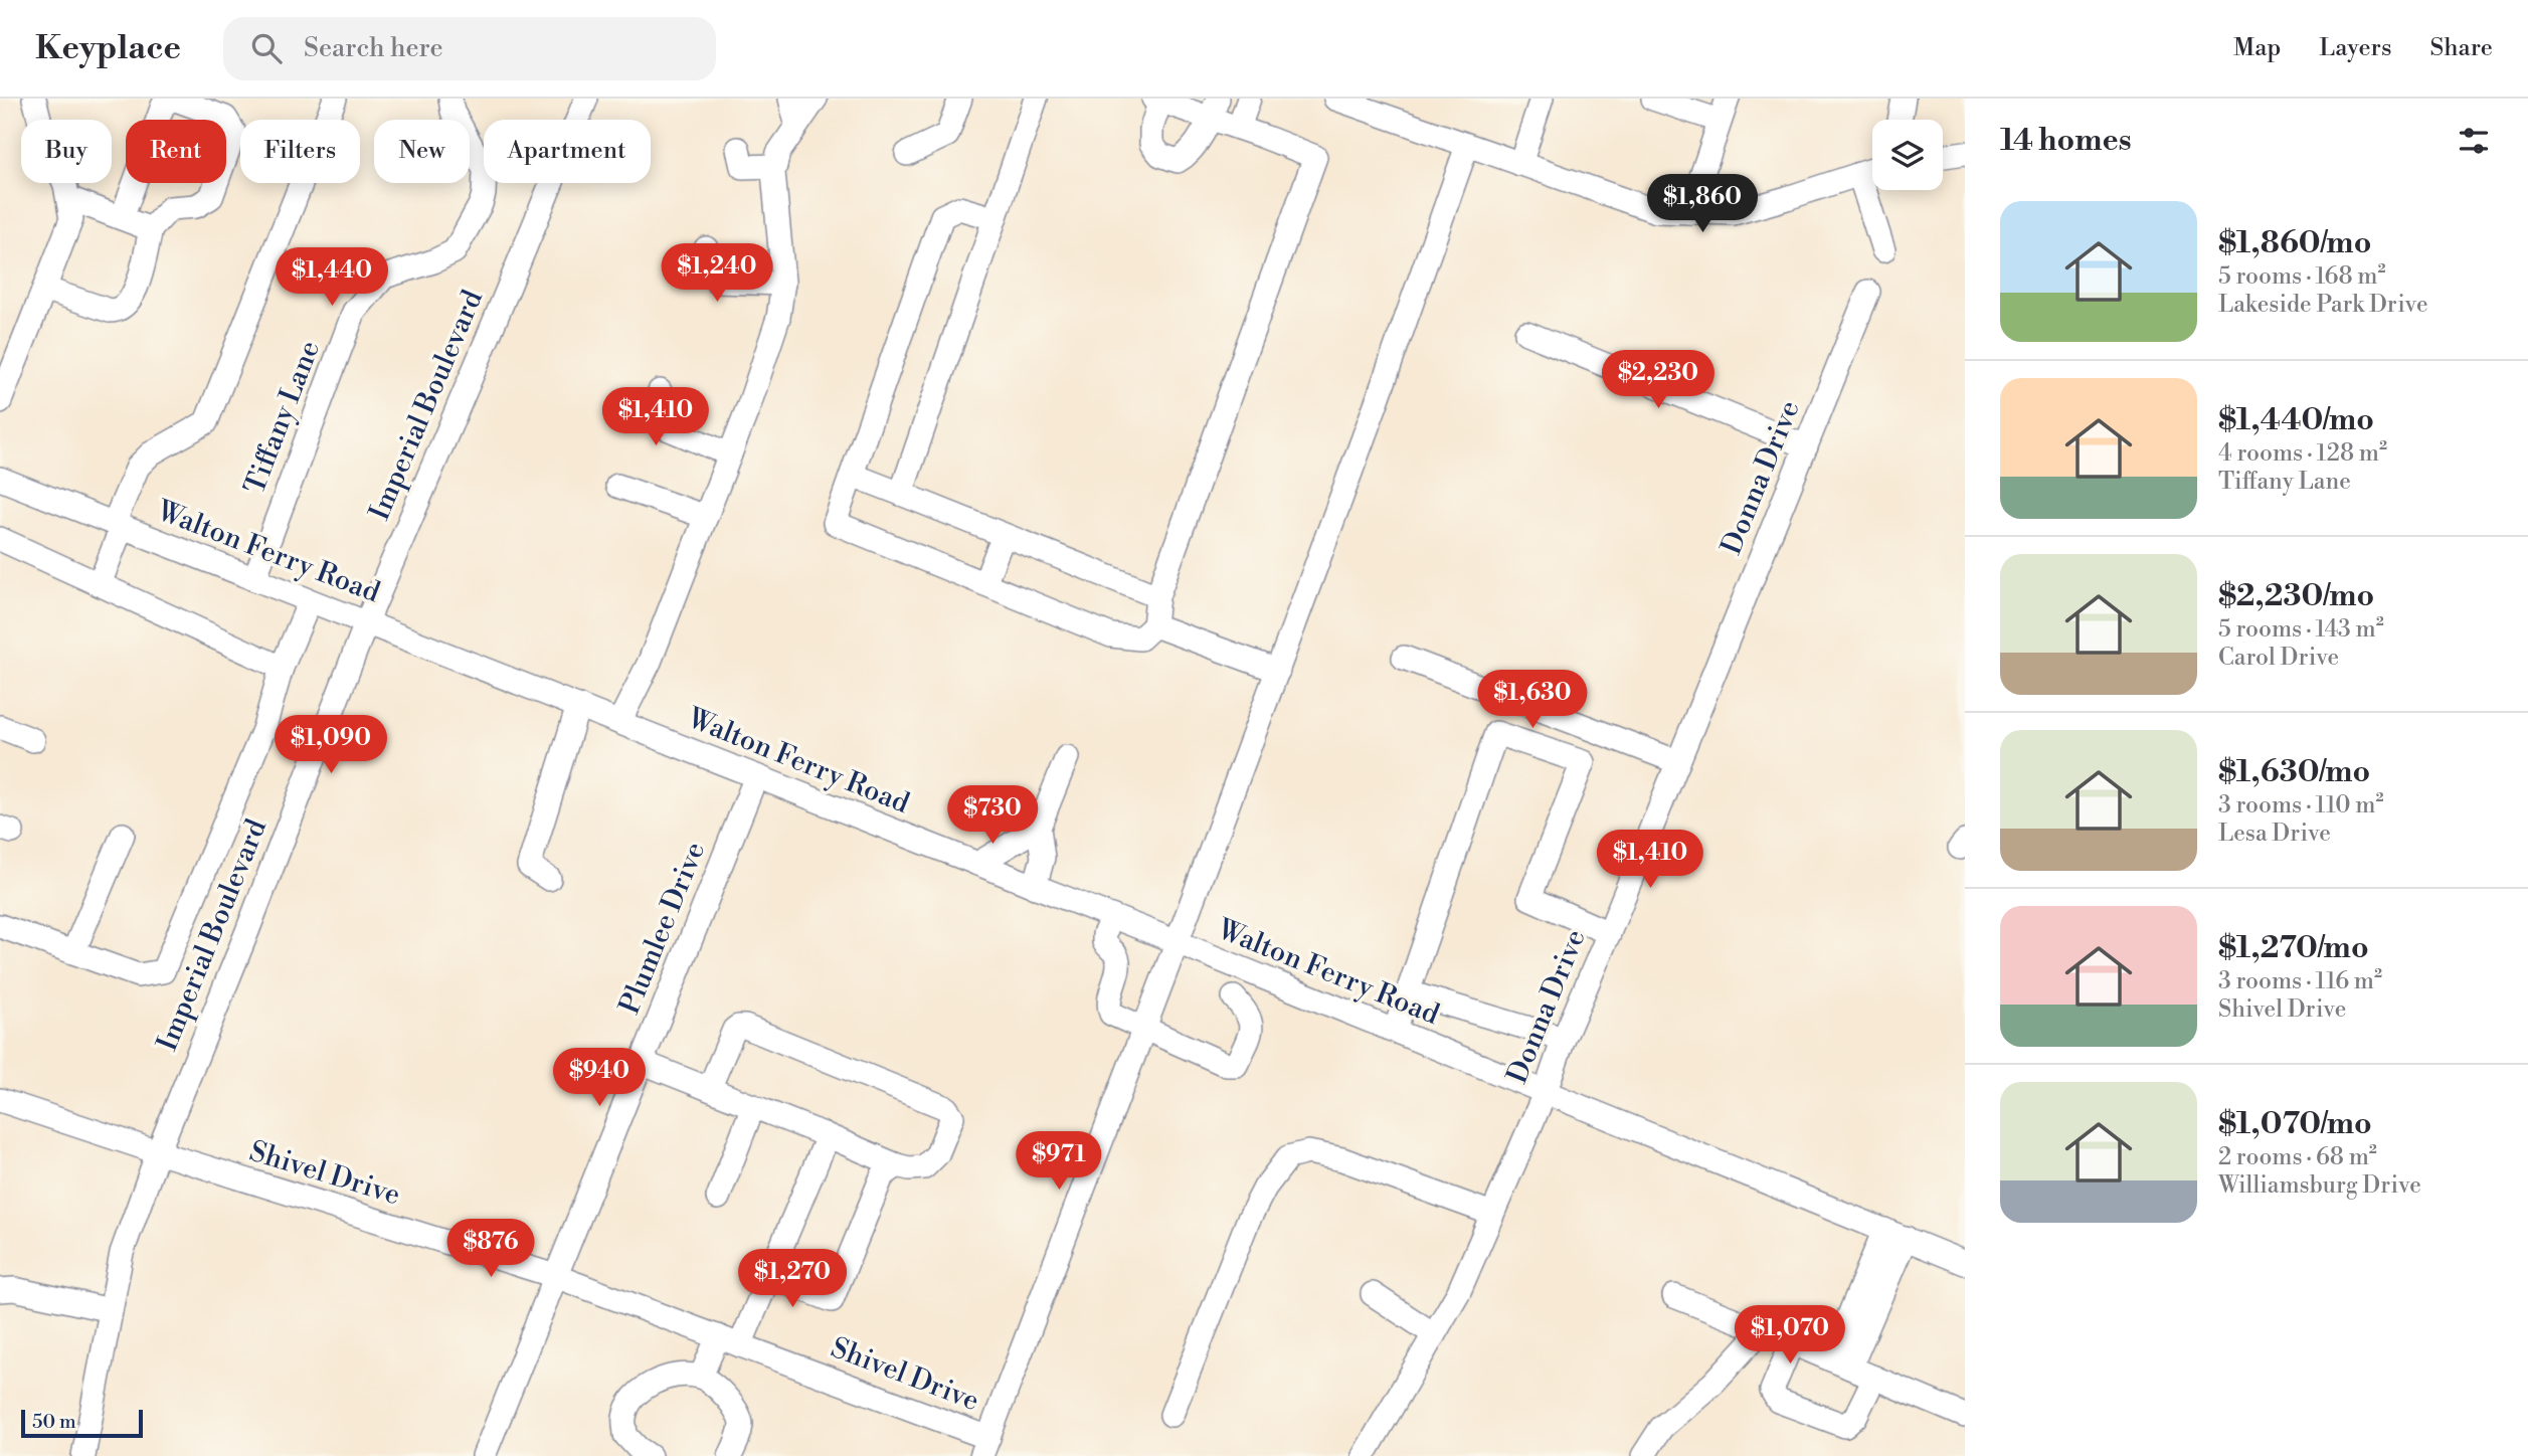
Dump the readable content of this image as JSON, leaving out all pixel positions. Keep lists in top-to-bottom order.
{
  "streets": {
    "street": [
      "Imperial Boulevard",
      "Tiffany Lane",
      "Donna Drive",
      "Walton Ferry Road",
      "Plumlee Drive",
      "Shivel Drive"
    ]
  },
  "crossings": [
    ["Imperial Boulevard", "Walton Ferry Road"],
    ["Imperial Boulevard", "Shivel Drive"],
    ["Tiffany Lane", "Walton Ferry Road"],
    ["Donna Drive", "Walton Ferry Road"],
    ["Walton Ferry Road", "Plumlee Drive"],
    ["Plumlee Drive", "Shivel Drive"]
  ],
  "scale_bar": "50 m",
  "page": {
    "header": "Keyplace",
    "search": "Search here",
    "nav": ["Map", "Layers", "Share"],
    "heading": "14 homes",
    "chip": [
      "Buy",
      "Rent",
      "Filters",
      "New",
      "Apartment"
    ],
    "price": [
      "$1,860",
      "$1,240",
      "$1,440",
      "$2,230",
      "$1,410",
      "$1,630",
      "$1,090",
      "$730",
      "$1,410",
      "$940",
      "$971",
      "$876",
      "$1,270",
      "$1,070"
    ],
    "list": [
      {
        "name": "$1,860/mo",
        "note": "5 rooms · 168 m² · Lakeside Park Drive"
      },
      {
        "name": "$1,440/mo",
        "note": "4 rooms · 128 m² · Tiffany Lane"
      },
      {
        "name": "$2,230/mo",
        "note": "5 rooms · 143 m² · Carol Drive"
      },
      {
        "name": "$1,630/mo",
        "note": "3 rooms · 110 m² · Lesa Drive"
      },
      {
        "name": "$1,270/mo",
        "note": "3 rooms · 116 m² · Shivel Drive"
      },
      {
        "name": "$1,070/mo",
        "note": "2 rooms · 68 m² · Williamsburg Drive"
      }
    ],
    "scale": "50 m"
  }
}
